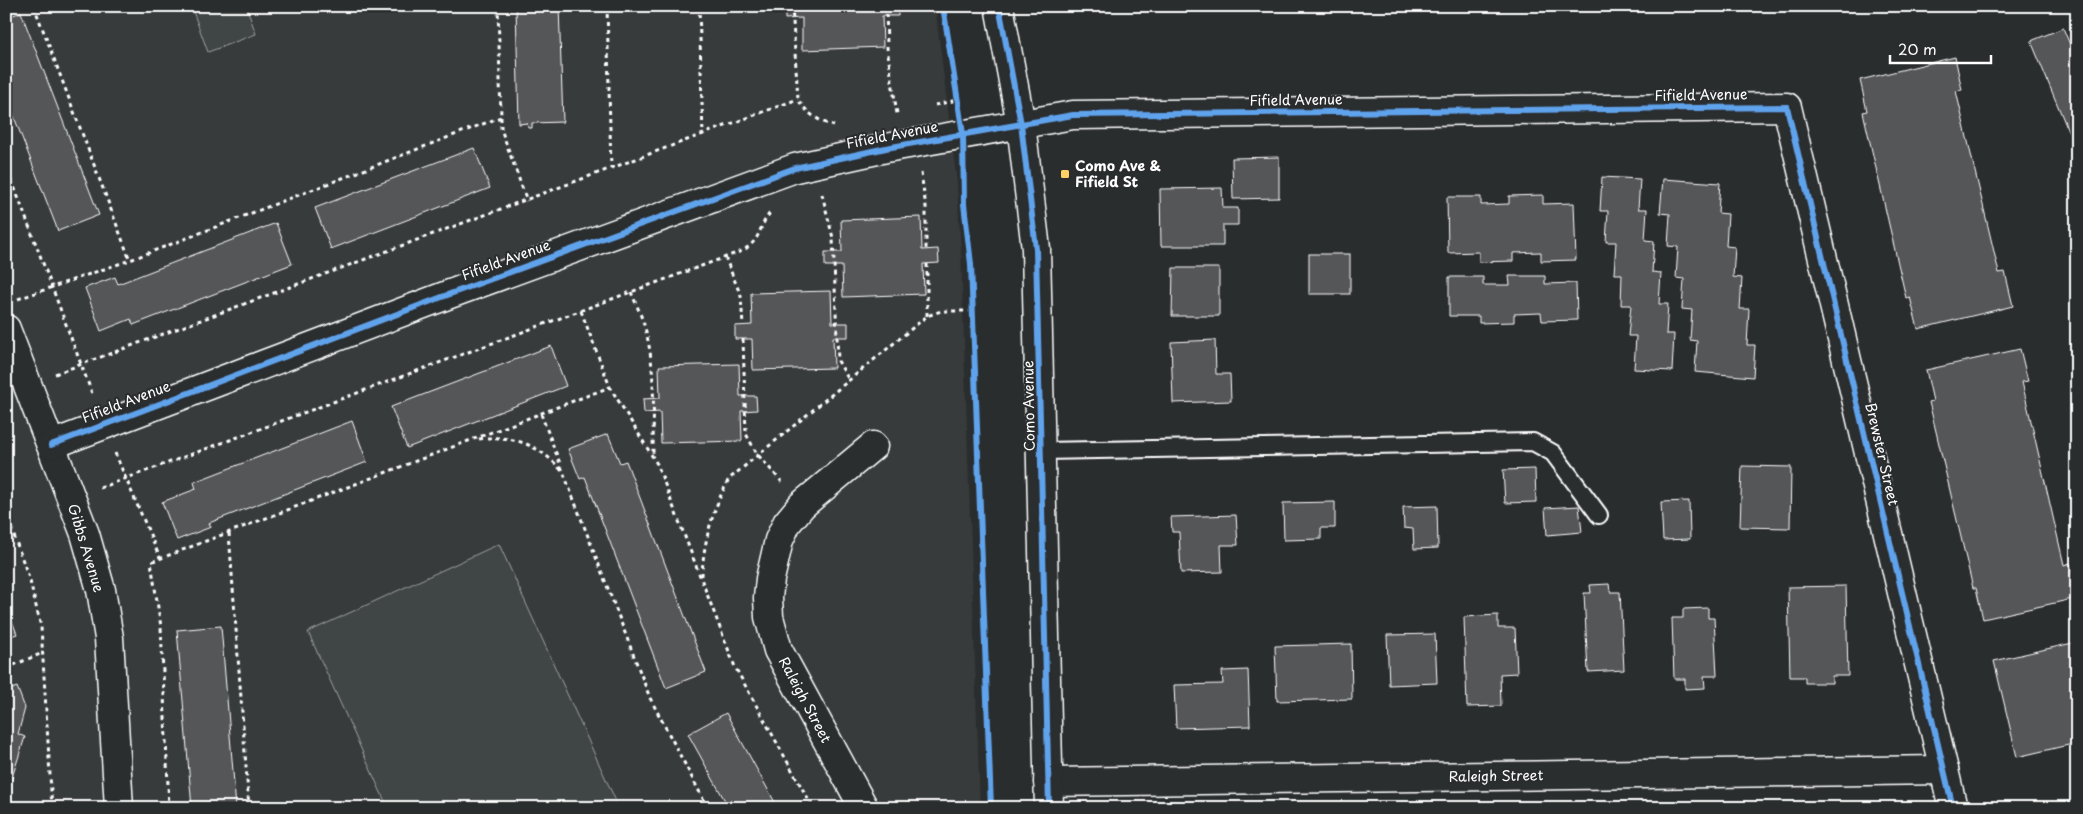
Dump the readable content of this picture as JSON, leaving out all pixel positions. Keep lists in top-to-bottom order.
{
  "streets": {
    "street": [
      "Fifield Avenue",
      "Como Avenue",
      "Brewster Street",
      "Gibbs Avenue",
      "Raleigh Street"
    ]
  },
  "crossings": [
    ["Fifield Avenue", "Como Avenue"],
    ["Fifield Avenue", "Brewster Street"],
    ["Fifield Avenue", "Gibbs Avenue"],
    ["Como Avenue", "Raleigh Street"],
    ["Brewster Street", "Raleigh Street"]
  ],
  "places": {
    "transit": ["Como Ave & Fifield St"]
  },
  "scale_bar": "20 m"
}
